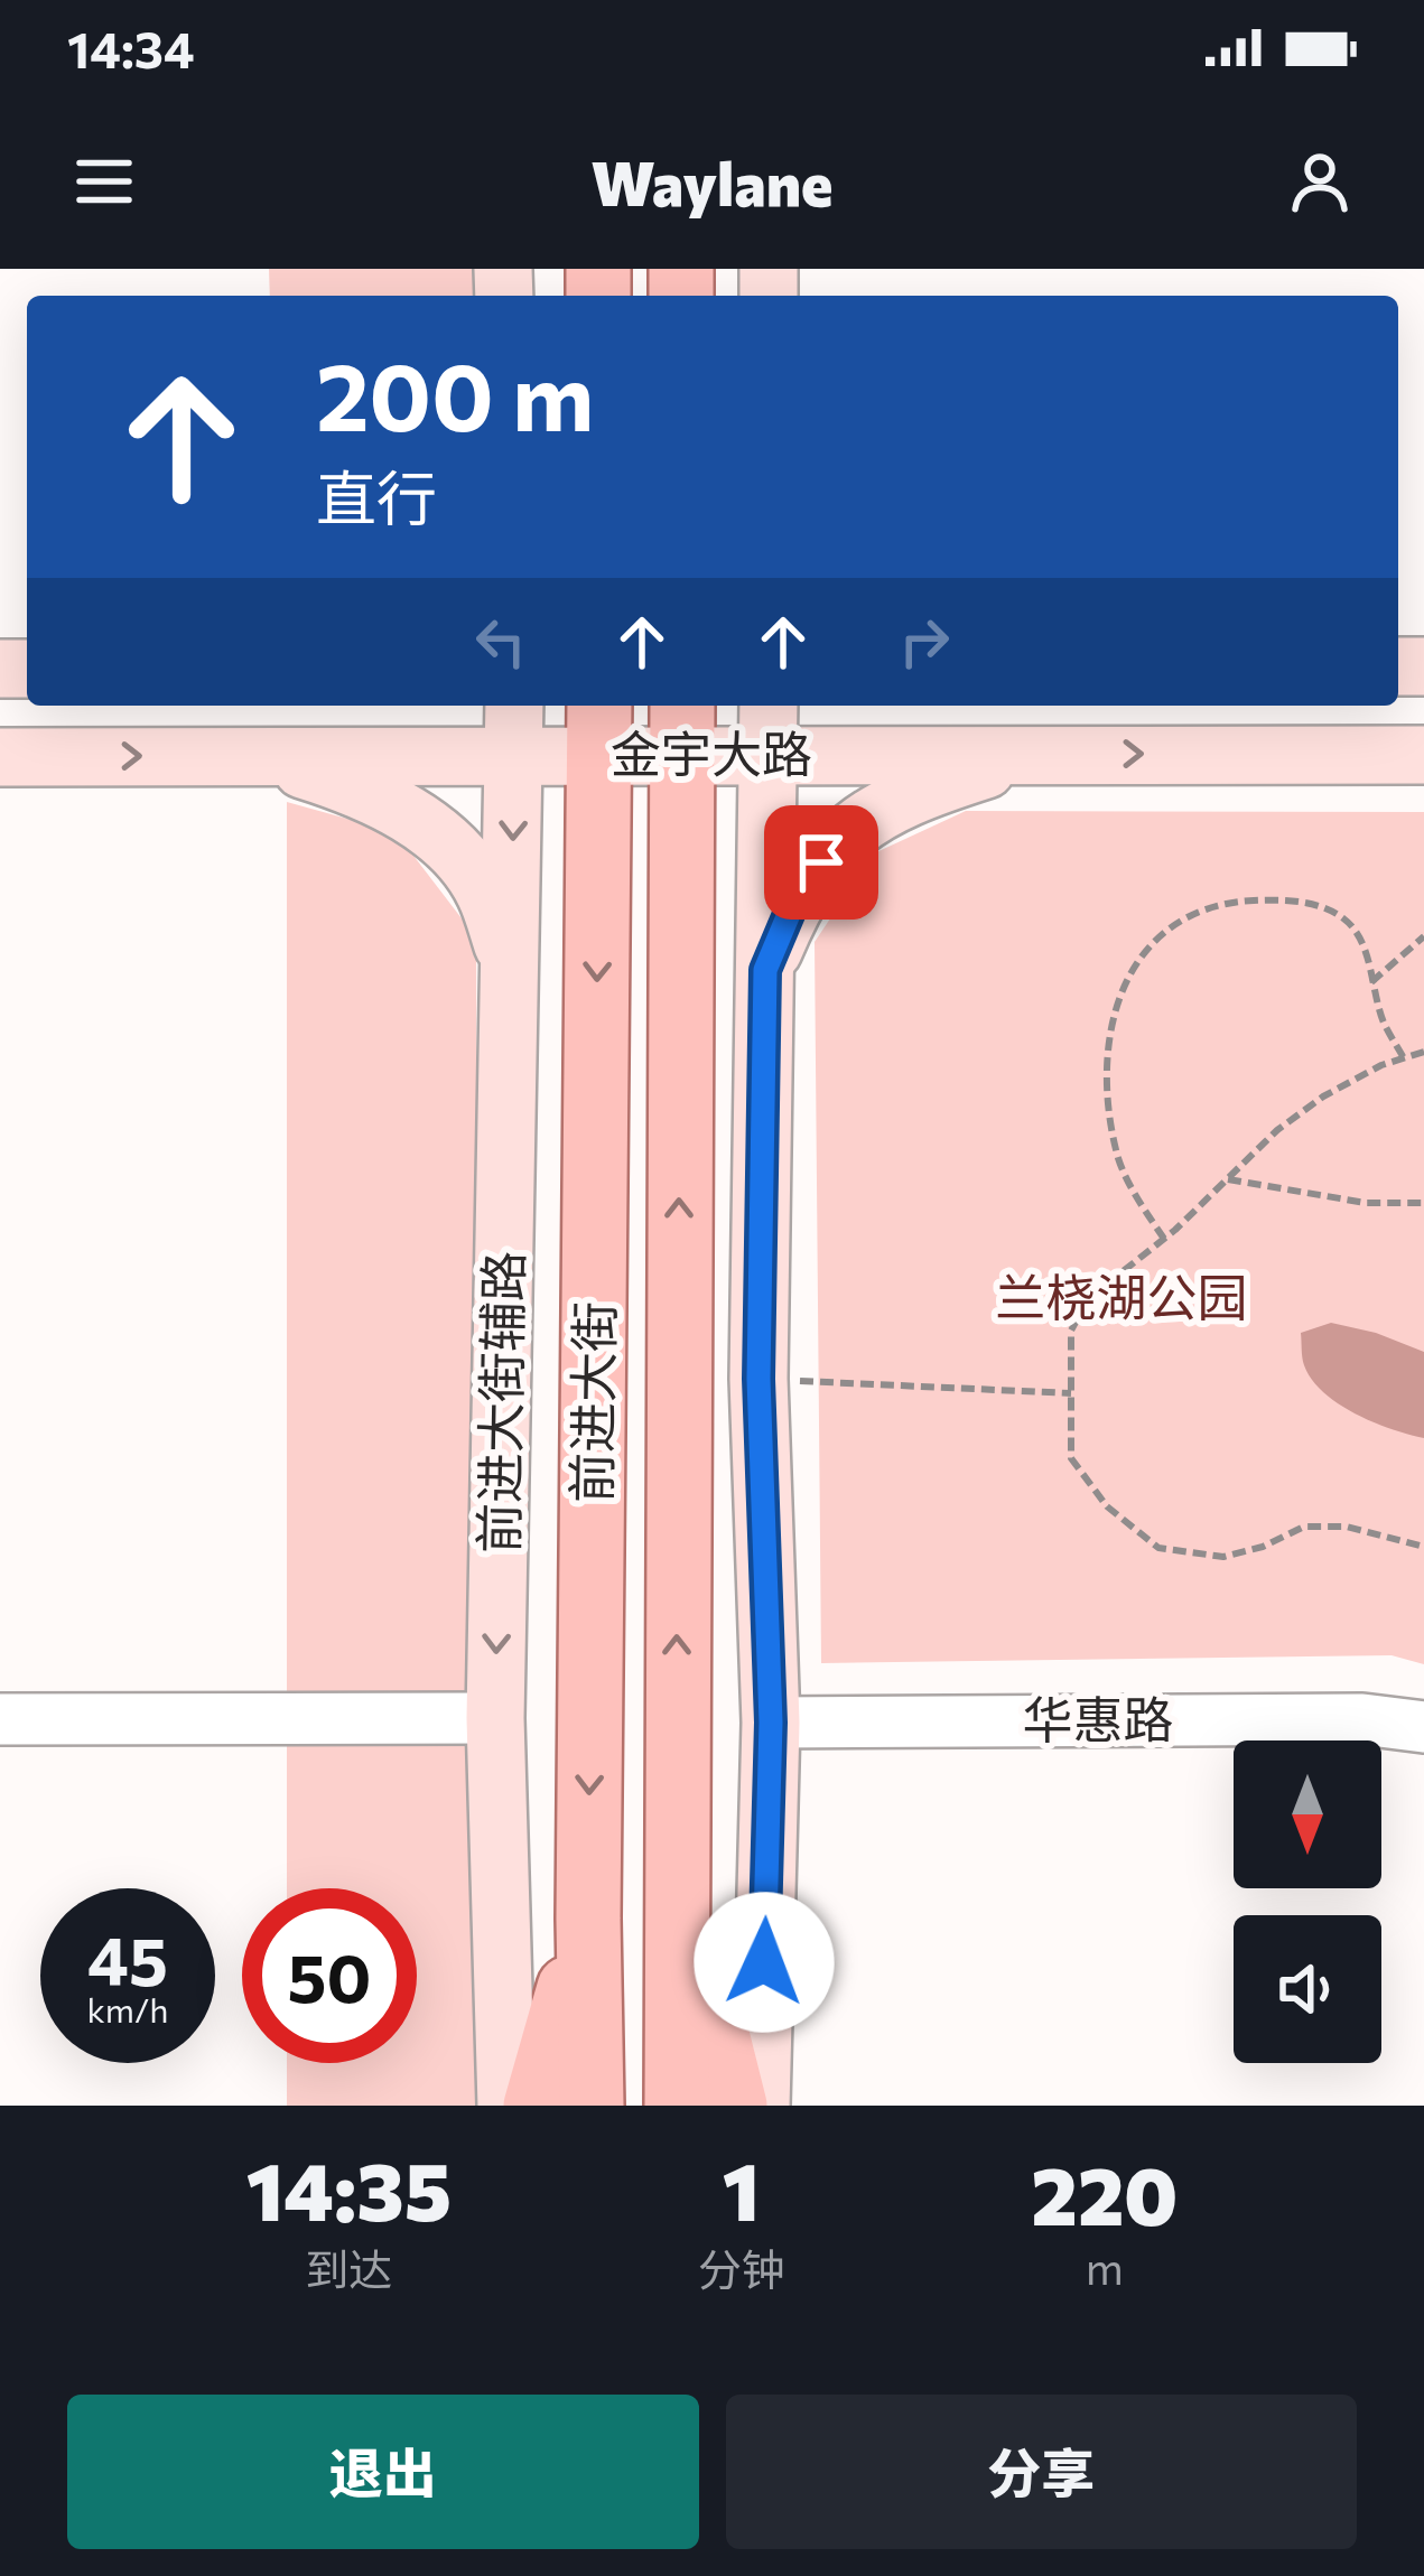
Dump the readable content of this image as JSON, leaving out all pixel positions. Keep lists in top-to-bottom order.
{
  "streets": {
    "main road": ["金宇大路", "前进大街辅路", "前进大街"],
    "street": ["华惠路"]
  },
  "crossings": [
    ["金宇大路", "前进大街辅路"],
    ["金宇大路", "前进大街"]
  ],
  "one_way": ["金宇大路"],
  "parks": ["兰桡湖公园"],
  "north": "bottom",
  "page": {
    "status": "14:34",
    "header": "Waylane",
    "turn": ["200 m", "直行"],
    "speed": "45 km/h",
    "limit": "50",
    "eta": [
      "14:35",
      "到达",
      "1",
      "分钟",
      "220",
      "m"
    ],
    "buttons": ["退出", "分享"]
  }
}
